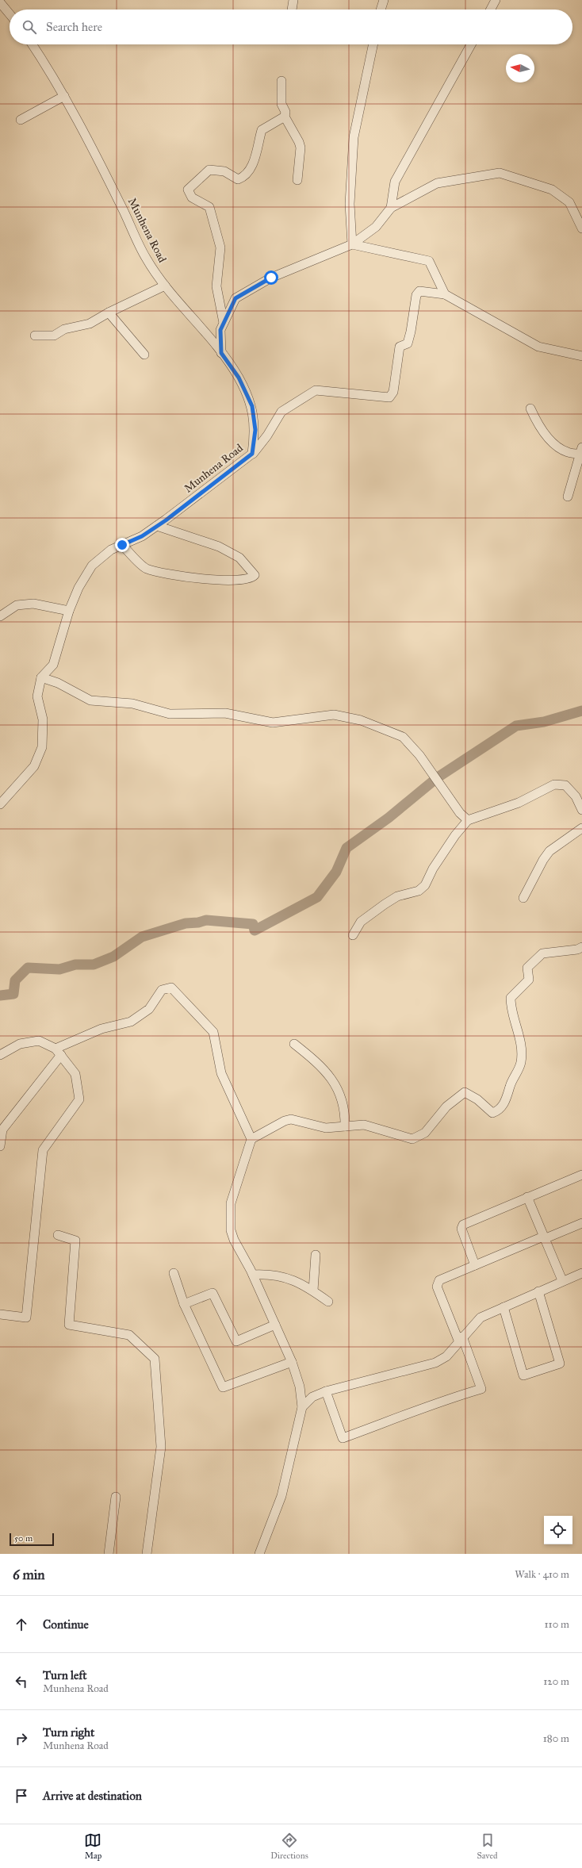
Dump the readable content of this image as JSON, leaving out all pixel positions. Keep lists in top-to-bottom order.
{
  "streets": {
    "street": ["Munhena Road"]
  },
  "scale_bar": "50 m",
  "north": "left",
  "page": {
    "search": "Search here",
    "scale": "50 m",
    "heading": ["6 min", "Walk · 410 m"],
    "list": [
      ["Continue", "110 m"],
      ["Turn left", "Munhena Road", "120 m"],
      ["Turn right", "Munhena Road", "180 m"],
      "Arrive at destination"
    ],
    "nav": ["Map", "Directions", "Saved"]
  }
}
